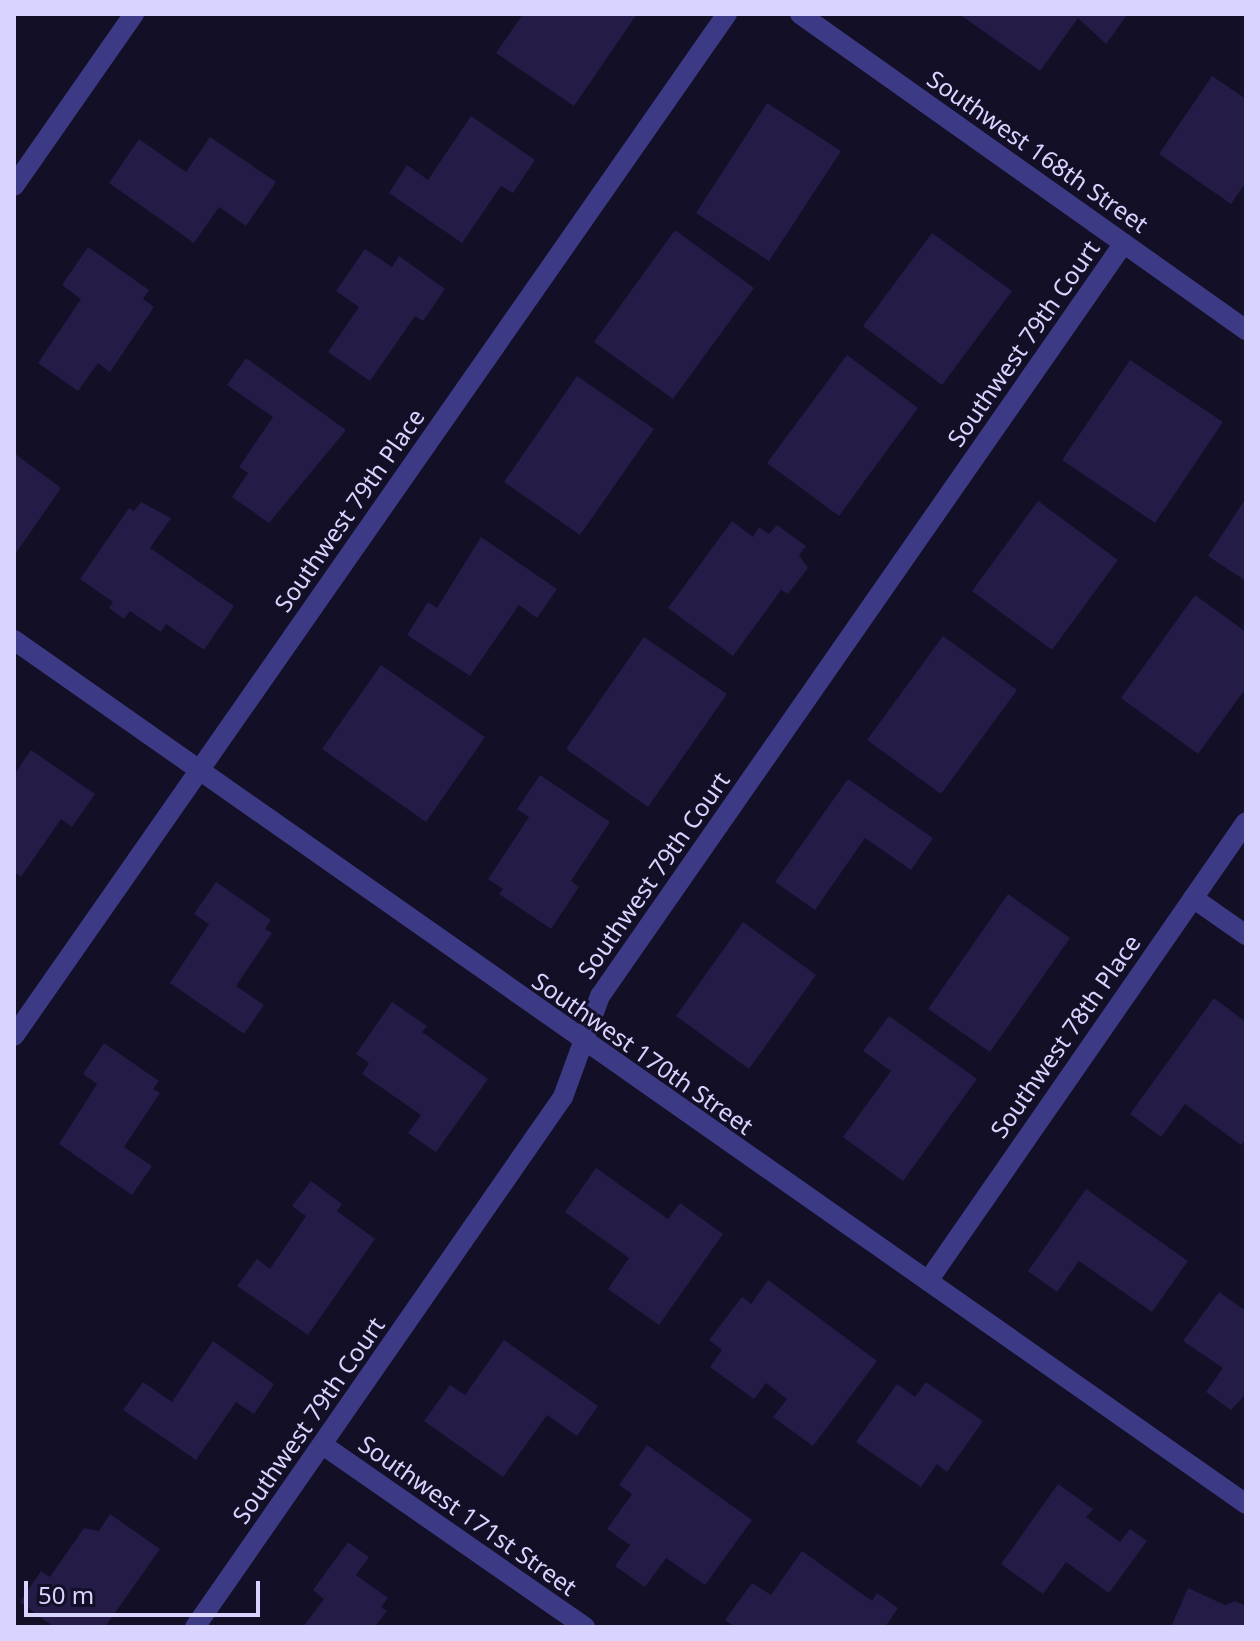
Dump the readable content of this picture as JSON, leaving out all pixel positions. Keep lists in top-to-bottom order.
{
  "streets": {
    "street": [
      "Southwest 168th Street",
      "Southwest 79th Court",
      "Southwest 79th Place",
      "Southwest 78th Place",
      "Southwest 170th Street",
      "Southwest 171st Street"
    ]
  },
  "crossings": [
    ["Southwest 168th Street", "Southwest 79th Court"],
    ["Southwest 79th Court", "Southwest 170th Street"],
    ["Southwest 79th Court", "Southwest 171st Street"],
    ["Southwest 79th Place", "Southwest 170th Street"],
    ["Southwest 78th Place", "Southwest 170th Street"]
  ],
  "scale_bar": "50 m"
}
